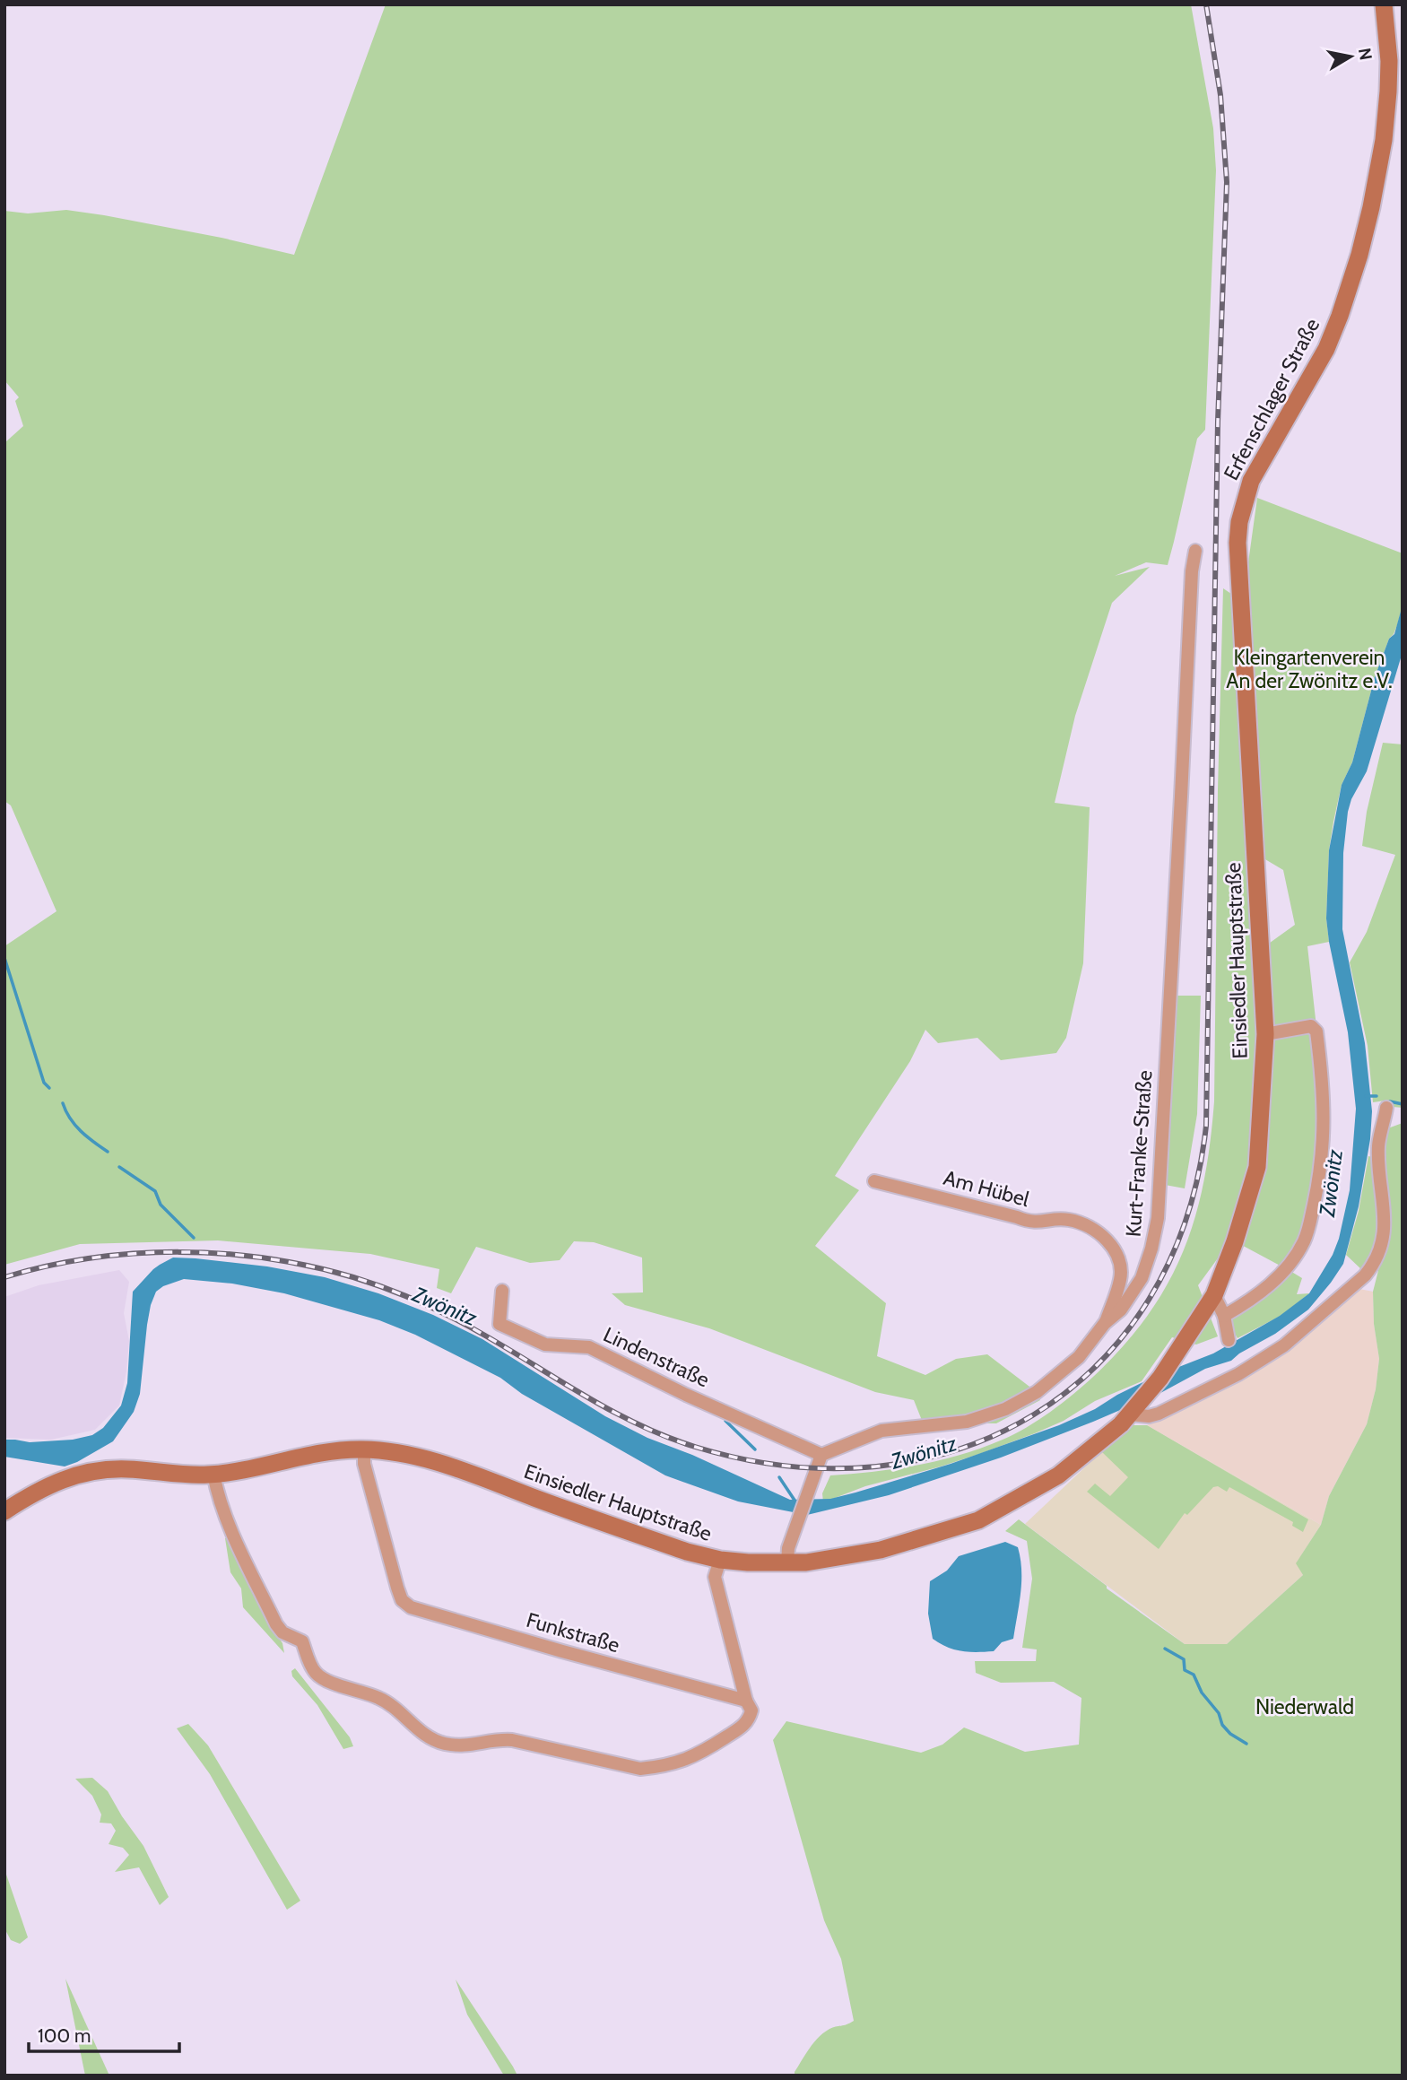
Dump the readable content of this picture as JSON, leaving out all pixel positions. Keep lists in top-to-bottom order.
{
  "streets": {
    "main road": ["Erfenschlager Straße", "Einsiedler Hauptstraße"],
    "street": [
      "Kurt-Franke-Straße",
      "Am Hübel",
      "Lindenstraße",
      "Funkstraße"
    ]
  },
  "crossings": [
    ["Erfenschlager Straße", "Einsiedler Hauptstraße"],
    ["Einsiedler Hauptstraße", "Funkstraße"],
    ["Kurt-Franke-Straße", "Am Hübel"],
    ["Kurt-Franke-Straße", "Lindenstraße"]
  ],
  "water": ["Zwönitz"],
  "parks": ["Kleingartenverein An der Zwönitz e.V.", "Niederwald"],
  "scale_bar": "100 m",
  "north": "right"
}
